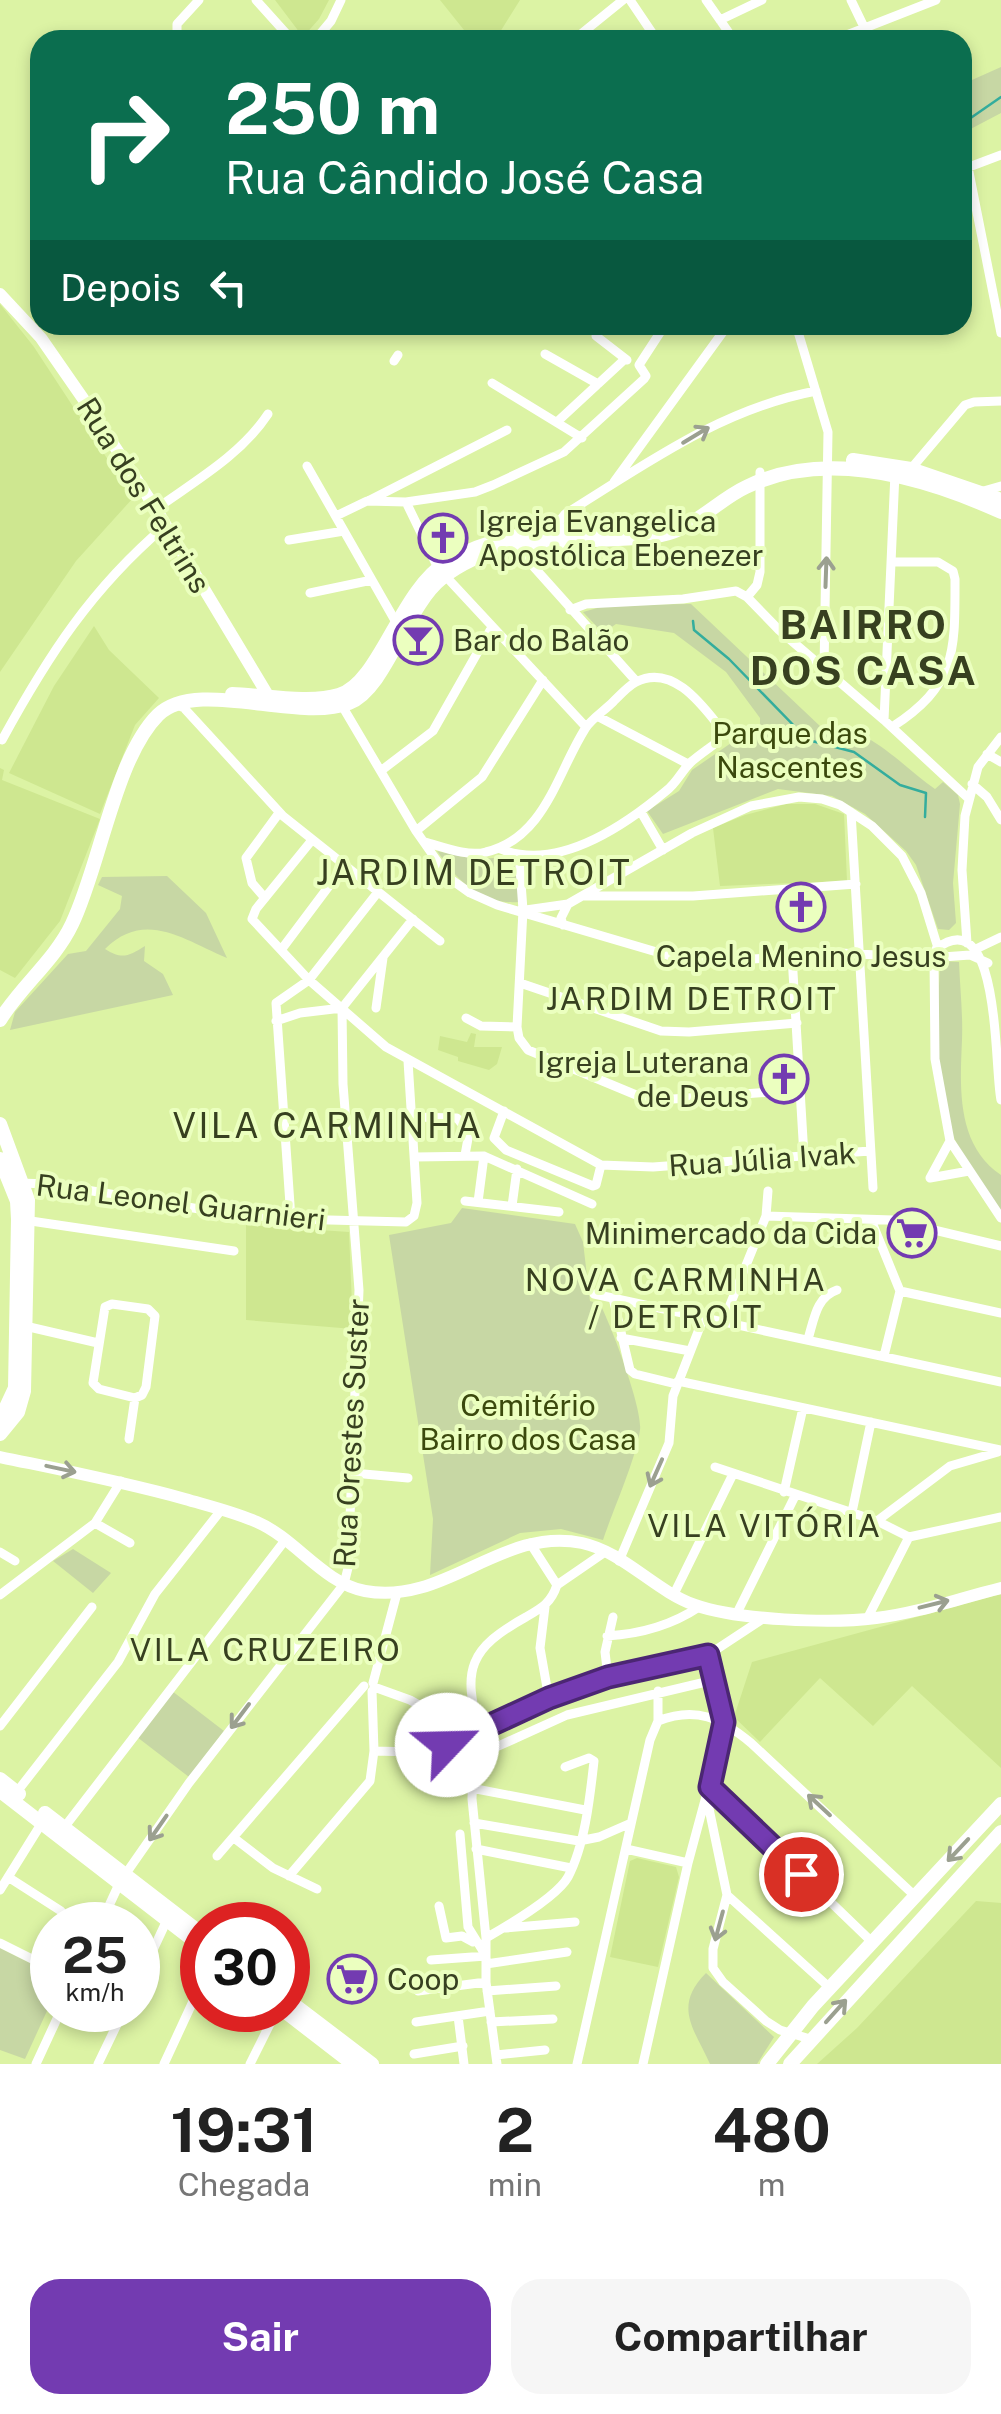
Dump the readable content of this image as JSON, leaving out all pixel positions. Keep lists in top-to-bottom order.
{
  "streets": {
    "street": [
      "Rua dos Feltrins",
      "Rua Júlia Ivak",
      "Rua Leonel Guarnieri",
      "Rua Orestes Suster"
    ]
  },
  "crossings": [
    ["Rua Leonel Guarnieri", "Rua Orestes Suster"]
  ],
  "districts": [
    "BAIRRO DOS CASA",
    "JARDIM DETROIT",
    "JARDIM DETROIT",
    "VILA CARMINHA",
    "NOVA CARMINHA / DETROIT",
    "VILA VITÓRIA",
    "VILA CRUZEIRO"
  ],
  "parks": ["Parque das Nascentes", "Cemitério Bairro dos Casa"],
  "places": {
    "church": ["Igreja Evangelica Apostólica Ebenezer", "Capela Menino Jesus", "Igreja Luterana de Deus"],
    "bar": ["Bar do Balão"],
    "supermarket": ["Minimercado da Cida", "Coop"]
  },
  "page": {
    "turn": ["250 m", "Rua Cândido José Casa"],
    "then": "Depois",
    "speed": "25 km/h",
    "limit": "30",
    "eta": [
      "19:31",
      "Chegada",
      "2",
      "min",
      "480",
      "m"
    ],
    "buttons": ["Sair", "Compartilhar"]
  }
}
